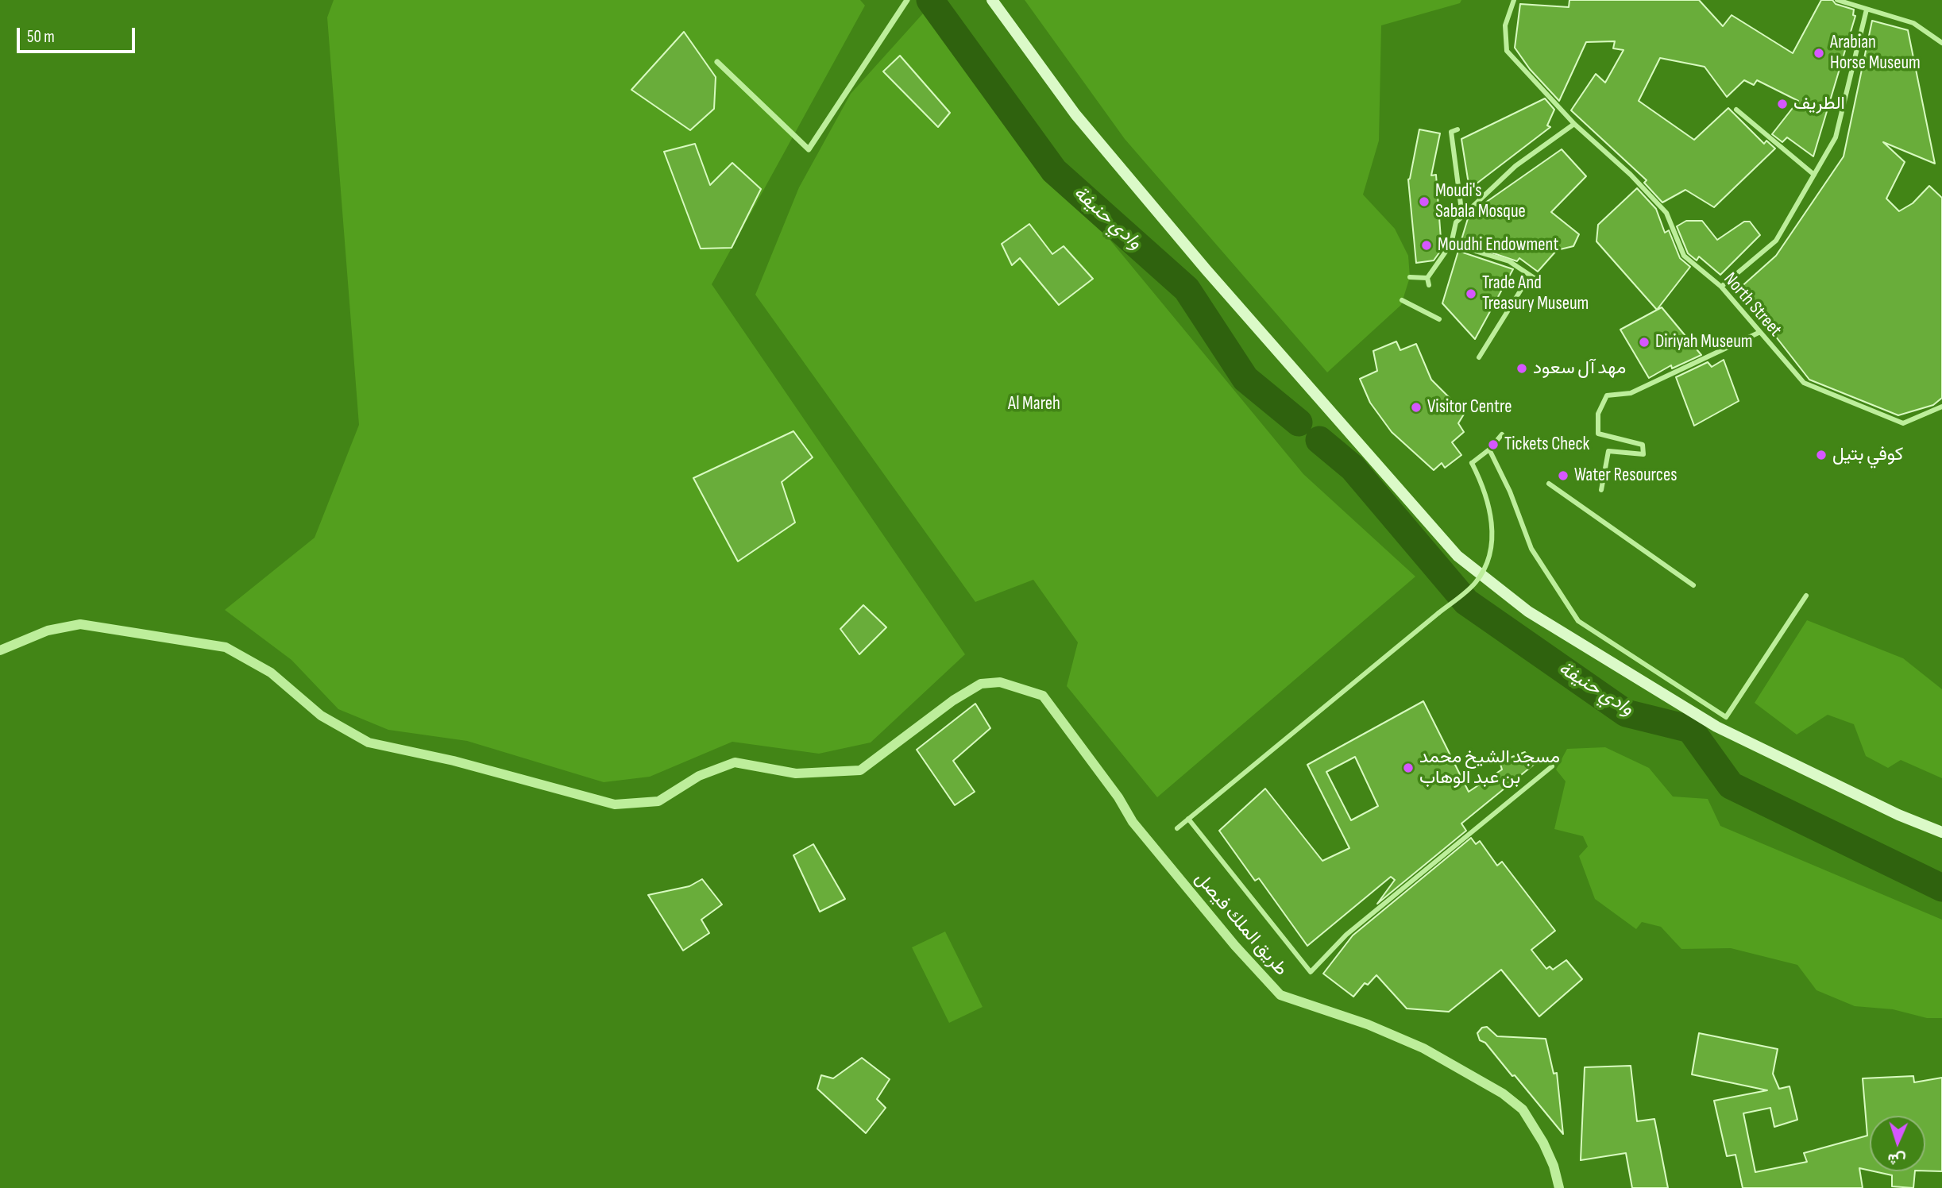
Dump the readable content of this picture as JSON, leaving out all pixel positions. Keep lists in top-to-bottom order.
{
  "streets": {
    "street": ["North Street", "طريق الملك فيصل"]
  },
  "water": ["وادي حنيفة"],
  "parks": ["Al Mareh"],
  "places": [
    "Arabian Horse Museum",
    "الطريف",
    "Moudi's Sabala Mosque",
    "Moudhi Endowment",
    "Trade And Treasury Museum",
    "Diriyah Museum",
    "مهد آل سعود",
    "Visitor Centre",
    "Tickets Check",
    "كوفي بتيل",
    "Water Resources",
    "مسجد الشيخ محمد بن عبد الوهاب"
  ],
  "scale_bar": "50 m",
  "north": "bottom"
}
